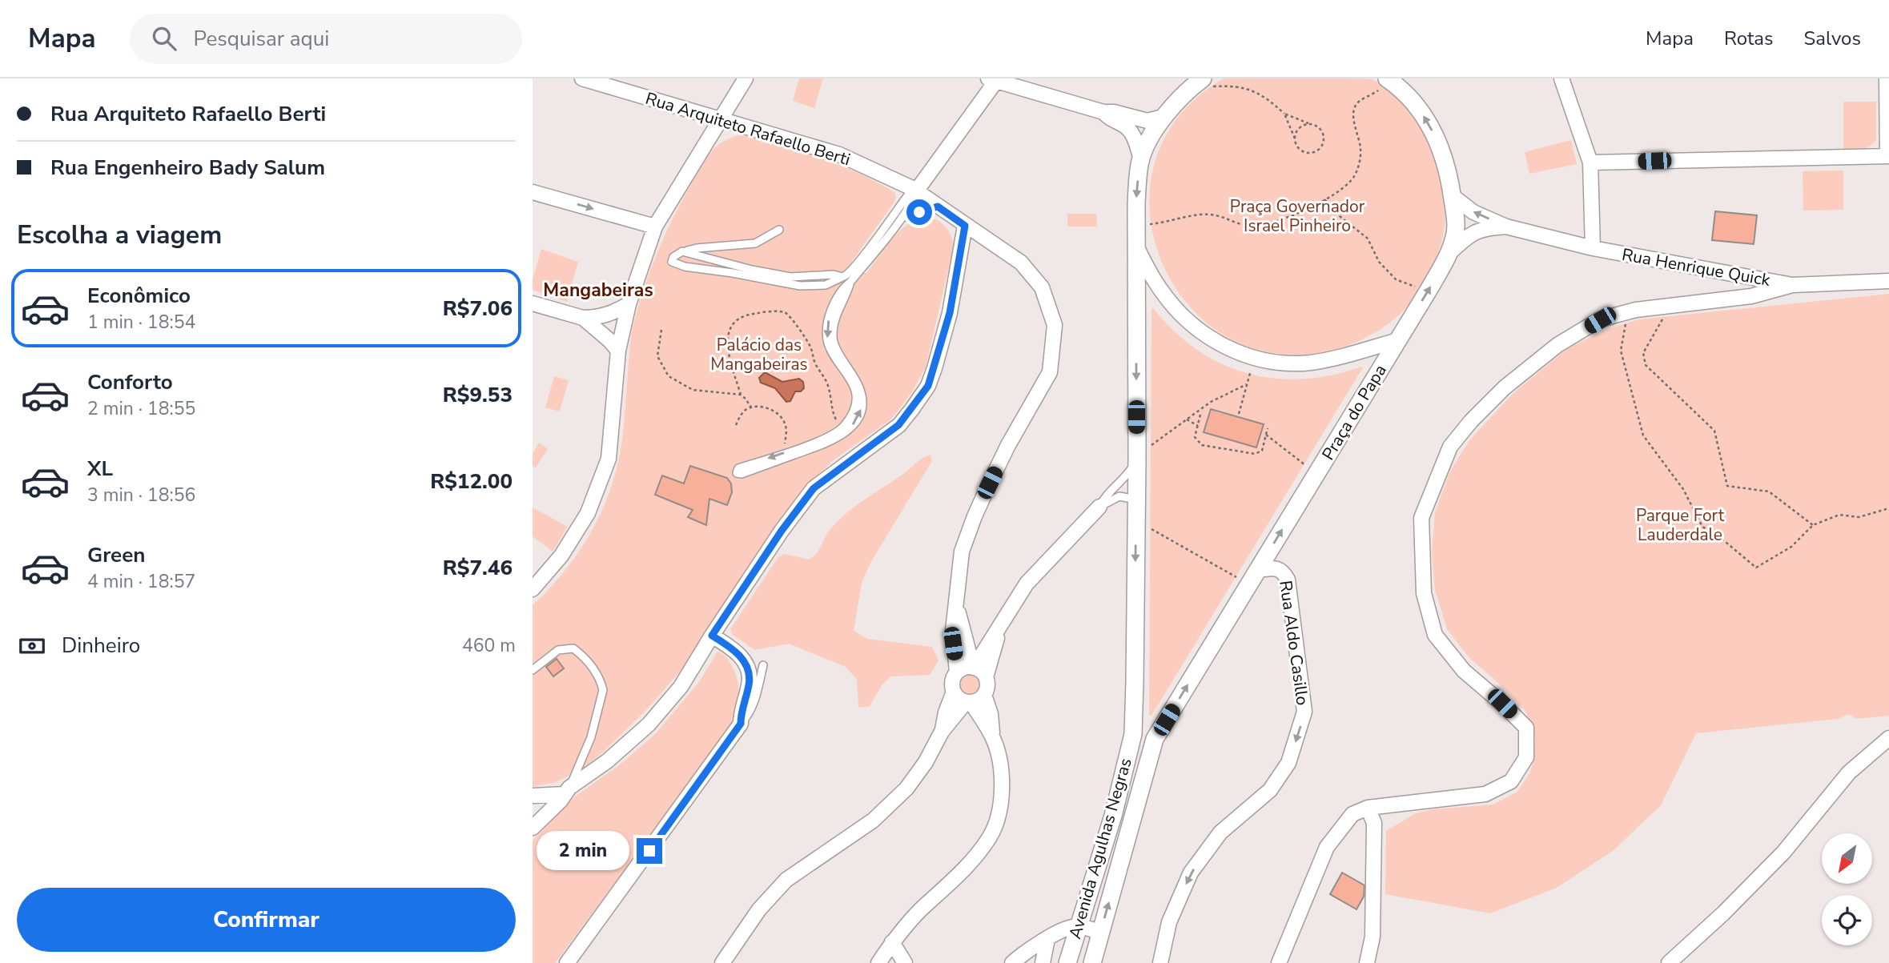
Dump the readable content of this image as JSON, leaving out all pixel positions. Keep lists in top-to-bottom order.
{
  "streets": {
    "street": [
      "Rua Arquiteto Rafaello Berti",
      "Rua Henrique Quick",
      "Praça do Papa",
      "Rua Aldo Casillo",
      "Avenida Agulhas Negras"
    ]
  },
  "crossings": [
    ["Rua Henrique Quick", "Praça do Papa"],
    ["Praça do Papa", "Rua Aldo Casillo"],
    ["Praça do Papa", "Avenida Agulhas Negras"]
  ],
  "districts": ["Mangabeiras"],
  "parks": ["Praça Governador Israel Pinheiro", "Palácio das Mangabeiras", "Parque Fort Lauderdale"],
  "north": "bottom left",
  "page": {
    "header": "Mapa",
    "search": "Pesquisar aqui",
    "nav": ["Mapa", "Rotas", "Salvos"],
    "banner": ["Rua Arquiteto Rafaello Berti", "Rua Engenheiro Bady Salum"],
    "heading": "Escolha a viagem",
    "list": [
      {
        "name": "Econômico",
        "note": "1 min · 18:54",
        "value": "R$7.06"
      },
      {
        "name": "Conforto",
        "note": "2 min · 18:55",
        "value": "R$9.53"
      },
      {
        "name": "XL",
        "note": "3 min · 18:56",
        "value": "R$12.00"
      },
      {
        "name": "Green",
        "note": "4 min · 18:57",
        "value": "R$7.46"
      }
    ],
    "pay": ["Dinheiro", "460 m"],
    "bubble": "2 min",
    "buttons": "Confirmar"
  }
}
